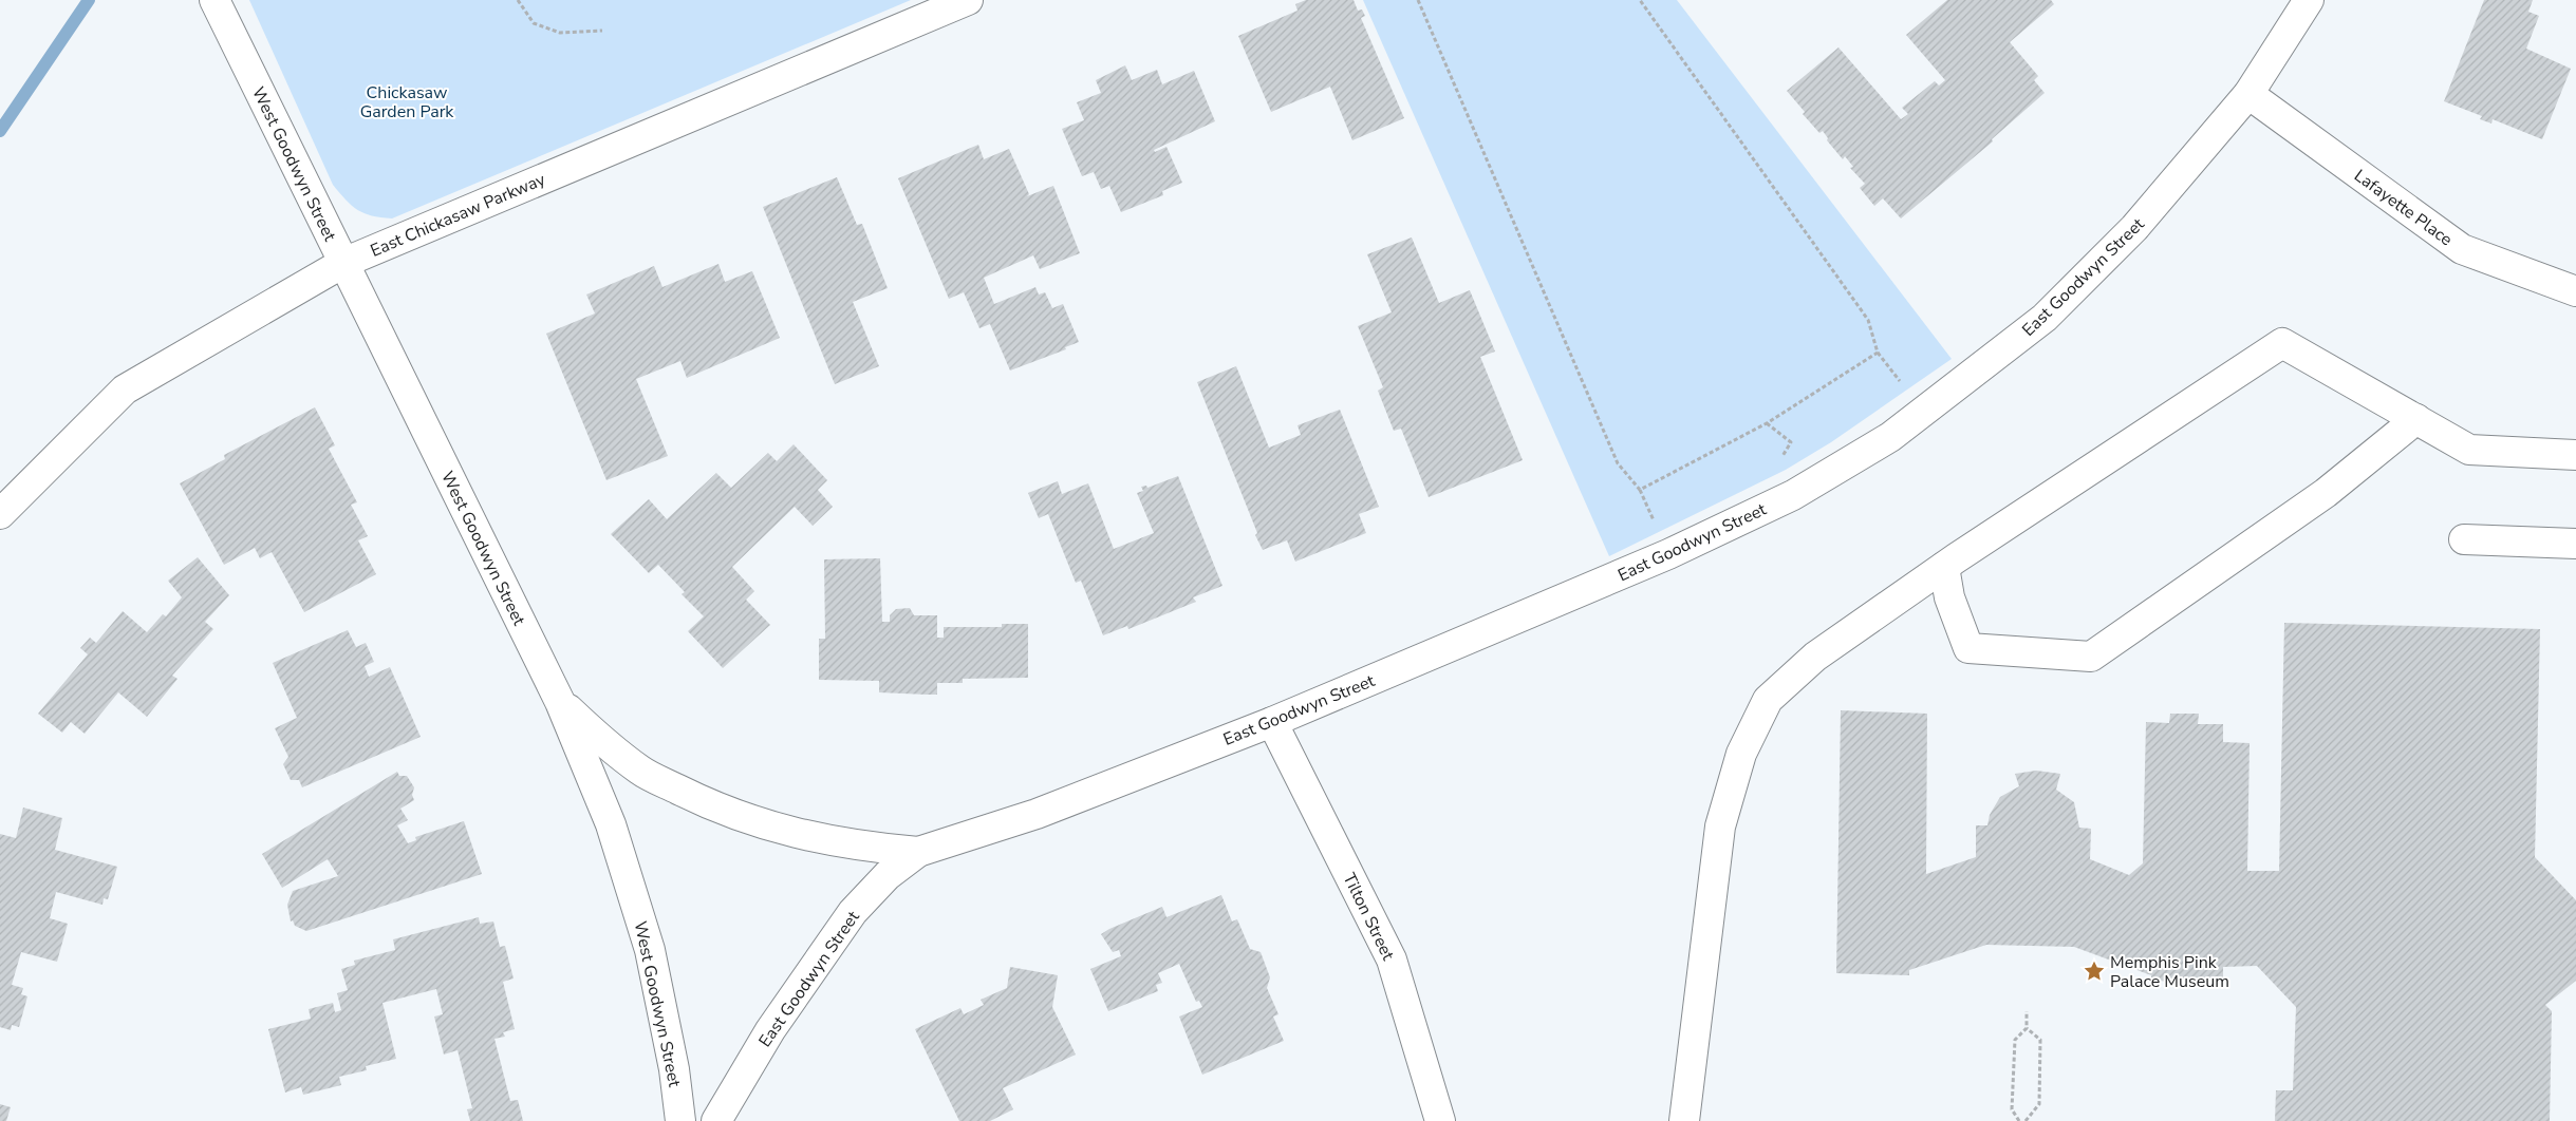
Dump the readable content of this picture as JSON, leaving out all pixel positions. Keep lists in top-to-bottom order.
{
  "streets": {
    "street": [
      "West Goodwyn Street",
      "Lafayette Place",
      "East Chickasaw Parkway",
      "East Goodwyn Street",
      "Tilton Street"
    ]
  },
  "crossings": [
    ["West Goodwyn Street", "East Chickasaw Parkway"],
    ["West Goodwyn Street", "East Goodwyn Street"],
    ["Lafayette Place", "East Goodwyn Street"],
    ["East Goodwyn Street", "Tilton Street"]
  ],
  "parks": ["Chickasaw Garden Park"],
  "places": {
    "place": ["Memphis Pink Palace Museum"]
  }
}
